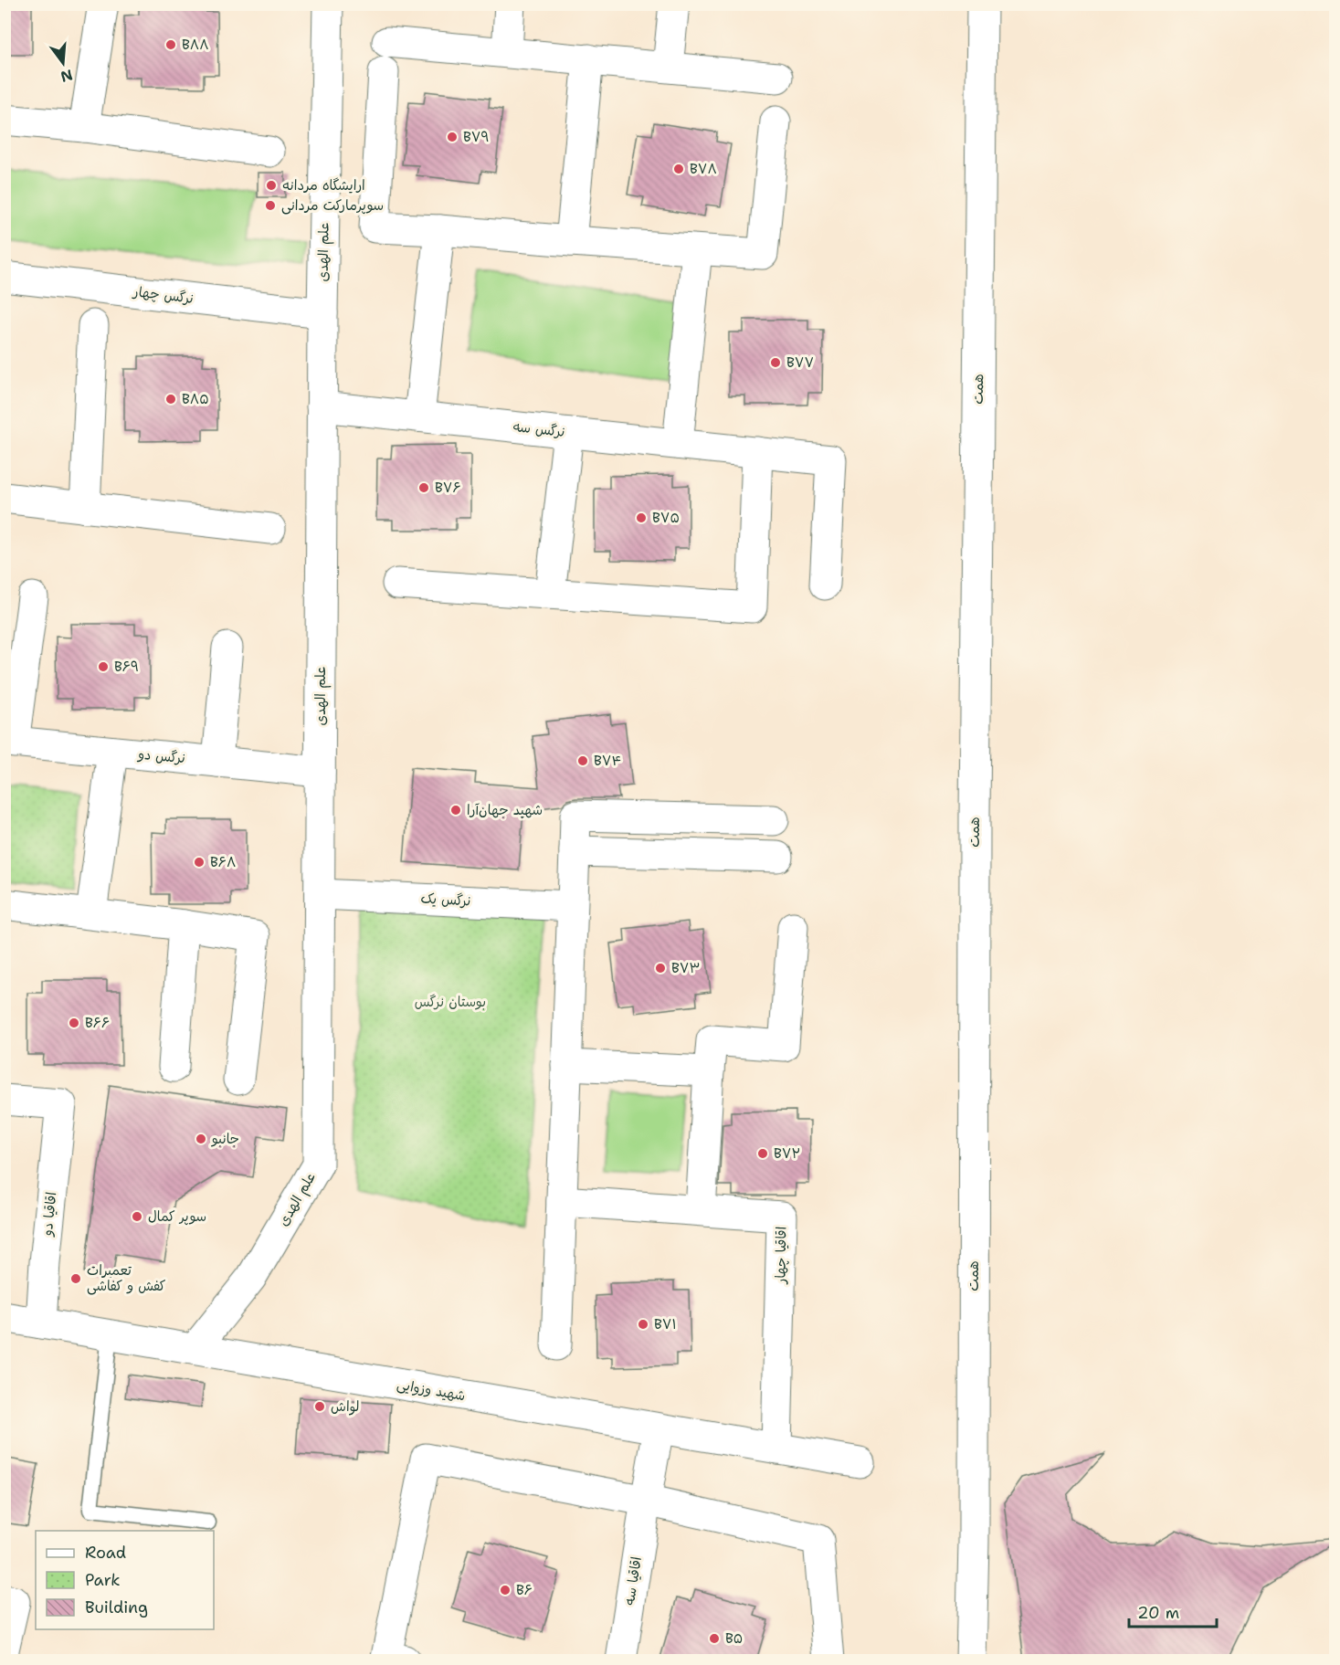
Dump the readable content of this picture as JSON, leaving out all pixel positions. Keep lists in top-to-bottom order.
{
  "streets": {
    "street": [
      "علم الهدی",
      "نرگس چهار",
      "همت",
      "نرگس سه",
      "نرگس دو",
      "نرگس یک",
      "اقاقیا دو",
      "اقاقیا چهار",
      "شهید وزوایی",
      "اقاقیا سه"
    ]
  },
  "crossings": [
    ["علم الهدی", "نرگس چهار"],
    ["علم الهدی", "نرگس سه"],
    ["علم الهدی", "نرگس دو"],
    ["علم الهدی", "نرگس یک"],
    ["علم الهدی", "شهید وزوایی"],
    ["اقاقیا دو", "شهید وزوایی"],
    ["اقاقیا چهار", "شهید وزوایی"],
    ["شهید وزوایی", "اقاقیا سه"]
  ],
  "parks": ["بوستان نرگس"],
  "places": [
    "B۸۸",
    "B۷۹",
    "B۷۸",
    "ارایشگاه مردانه",
    "سوپرمارکت مردانی",
    "B۷۷",
    "B۸۵",
    "B۷۶",
    "B۷۵",
    "B۶۹",
    "B۷۴",
    "شهید جهان‌آرا",
    "B۶۸",
    "B۷۳",
    "B۶۶",
    "جانبو",
    "B۷۲",
    "سوپر کمال",
    "تعمیرات کفش و کفاشی",
    "B۷۱",
    "لواش",
    "B۶",
    "B۵"
  ],
  "legend": ["Road", "Park", "Building"],
  "scale_bar": "20 m",
  "north": "bottom"
}
